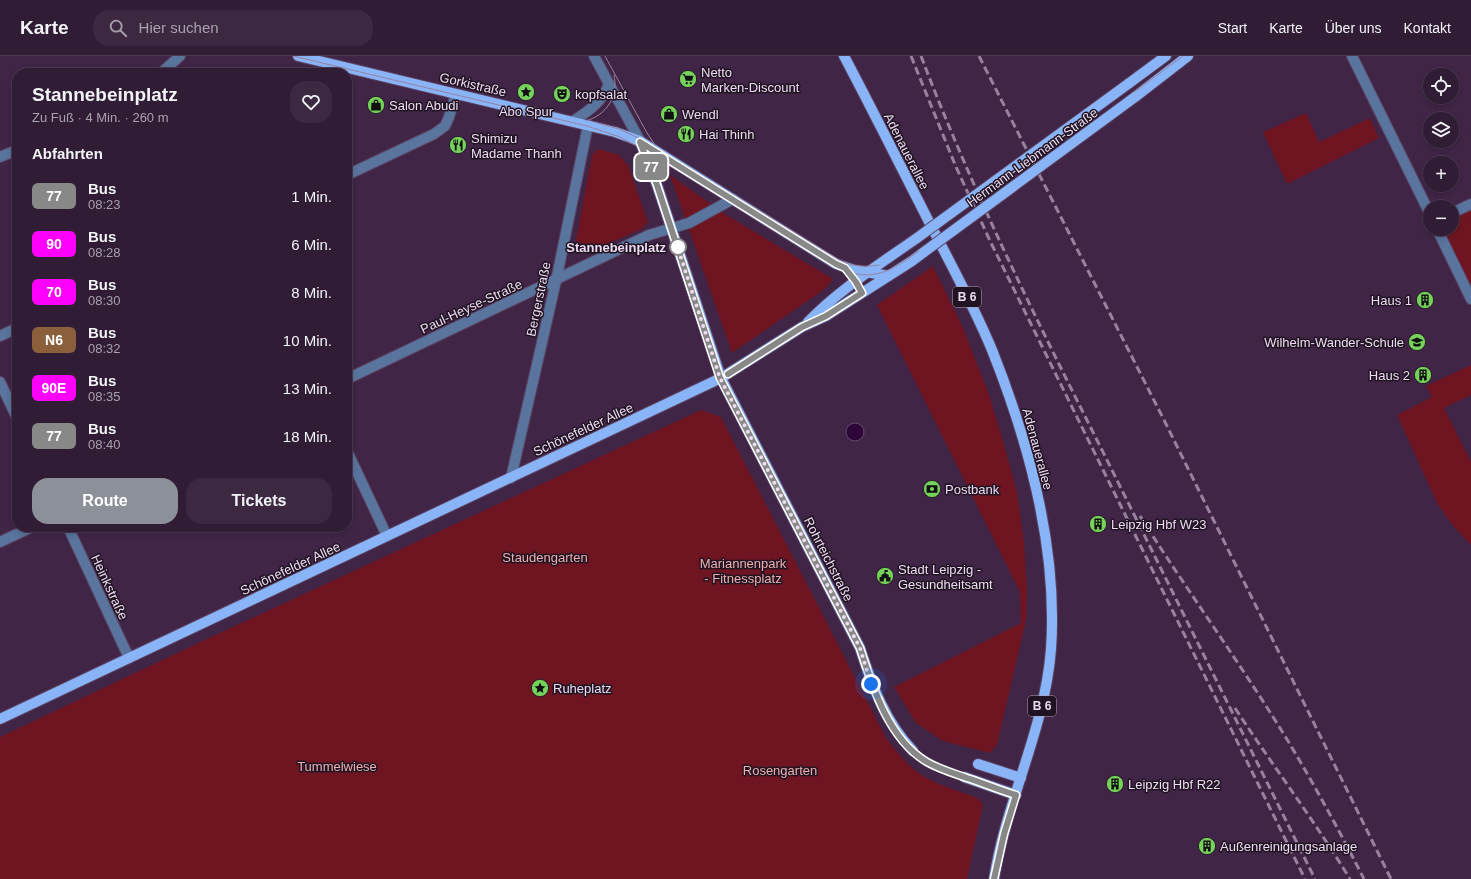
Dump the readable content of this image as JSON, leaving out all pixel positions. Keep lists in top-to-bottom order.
{
  "streets": {
    "main road": [
      "Gorkistraße",
      "Adenauerallee",
      "Hermann-Liebmann-Straße",
      "B 6",
      "Schönefelder Allee",
      "Rohrteichstraße"
    ],
    "street": ["Bergerstraße", "Paul-Heyse-Straße", "Heinkstraße"]
  },
  "crossings": [
    ["Gorkistraße", "Bergerstraße"],
    ["Bergerstraße", "Paul-Heyse-Straße"],
    ["Bergerstraße", "Schönefelder Allee"],
    ["Schönefelder Allee", "Rohrteichstraße"],
    ["Schönefelder Allee", "Heinkstraße"]
  ],
  "parks": [
    "Staudengarten",
    "Mariannenpark - Fitnessplatz",
    "Tummelwiese",
    "Rosengarten"
  ],
  "places": {
    "supermarket": ["Netto Marken-Discount"],
    "place": ["Abo Spur", "Ruheplatz"],
    "theatre": ["kopfsalat"],
    "shop": ["Salon Abudi", "Wendl"],
    "restaurant": ["Hai Thinh", "Shimizu Madame Thanh"],
    "other": ["Stannebeinplatz"],
    "building": [
      "Haus 1",
      "Haus 2",
      "Leipzig Hbf W23",
      "Leipzig Hbf R22",
      "Außenreinigungsanlage"
    ],
    "school or university": ["Wilhelm-Wander-Schule"],
    "bank": ["Postbank"],
    "public building": ["Stadt Leipzig - Gesundheitsamt"]
  },
  "lines": ["bus line 77"],
  "page": {
    "header": "Karte",
    "search": "Hier suchen",
    "nav": [
      "Start",
      "Karte",
      "Über uns",
      "Kontakt"
    ],
    "on_map": "77",
    "map_buttons": ["+", "−"],
    "heading": [
      ["Stannebeinplatz", "Zu Fuß · 4 Min. · 260 m"],
      "Abfahrten"
    ],
    "list": [
      {
        "mark": "77",
        "name": "Bus",
        "note": "08:23",
        "value": "1 Min."
      },
      {
        "mark": "90",
        "name": "Bus",
        "note": "08:28",
        "value": "6 Min."
      },
      {
        "mark": "70",
        "name": "Bus",
        "note": "08:30",
        "value": "8 Min."
      },
      {
        "mark": "N6",
        "name": "Bus",
        "note": "08:32",
        "value": "10 Min."
      },
      {
        "mark": "90E",
        "name": "Bus",
        "note": "08:35",
        "value": "13 Min."
      },
      {
        "mark": "77",
        "name": "Bus",
        "note": "08:40",
        "value": "18 Min."
      }
    ],
    "buttons": ["Route", "Tickets"]
  }
}
